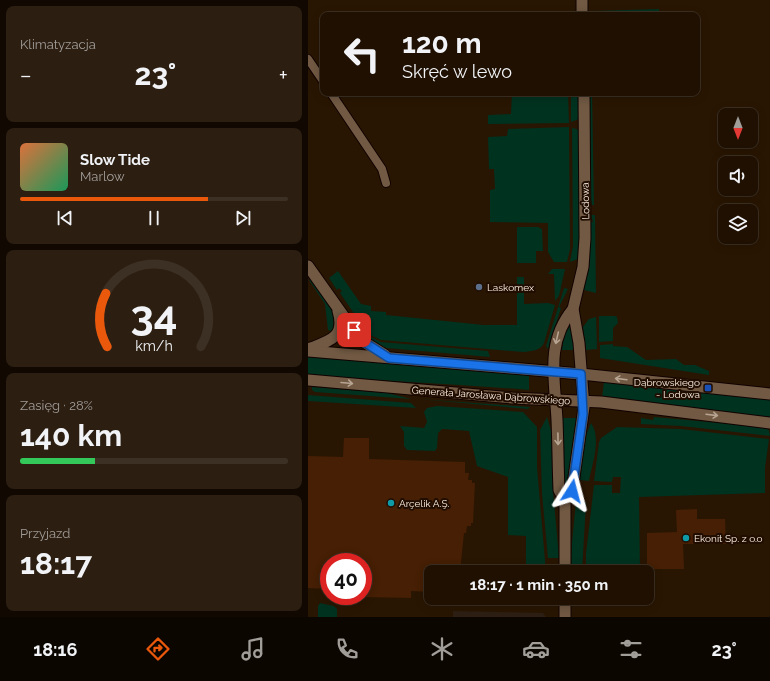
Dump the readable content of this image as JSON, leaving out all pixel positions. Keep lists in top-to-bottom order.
{
  "streets": {
    "main road": ["Lodowa", "Generała Jarosława Dąbrowskiego"]
  },
  "crossings": [
    ["Lodowa", "Generała Jarosława Dąbrowskiego"]
  ],
  "places": {
    "other": ["Laskomex", "Arçelik A.Ş.", "Ekonit Sp. z o.o"],
    "transit": ["Dąbrowskiego - Lodowa"]
  },
  "north": "bottom",
  "page": {
    "tile": [
      "Klimatyzacja",
      ["Zasięg · 28%", "140 km"],
      ["Przyjazd", "18:17"]
    ],
    "turn": ["120 m", "Skręć w lewo"],
    "heat": ["−", "23°", "+"],
    "song": ["Slow Tide", "Marlow"],
    "limit": "40",
    "trip": "18:17 · 1 min · 350 m",
    "tabs": ["18:16", "23°"],
    "gauge": ["34", "km/h"]
  }
}
